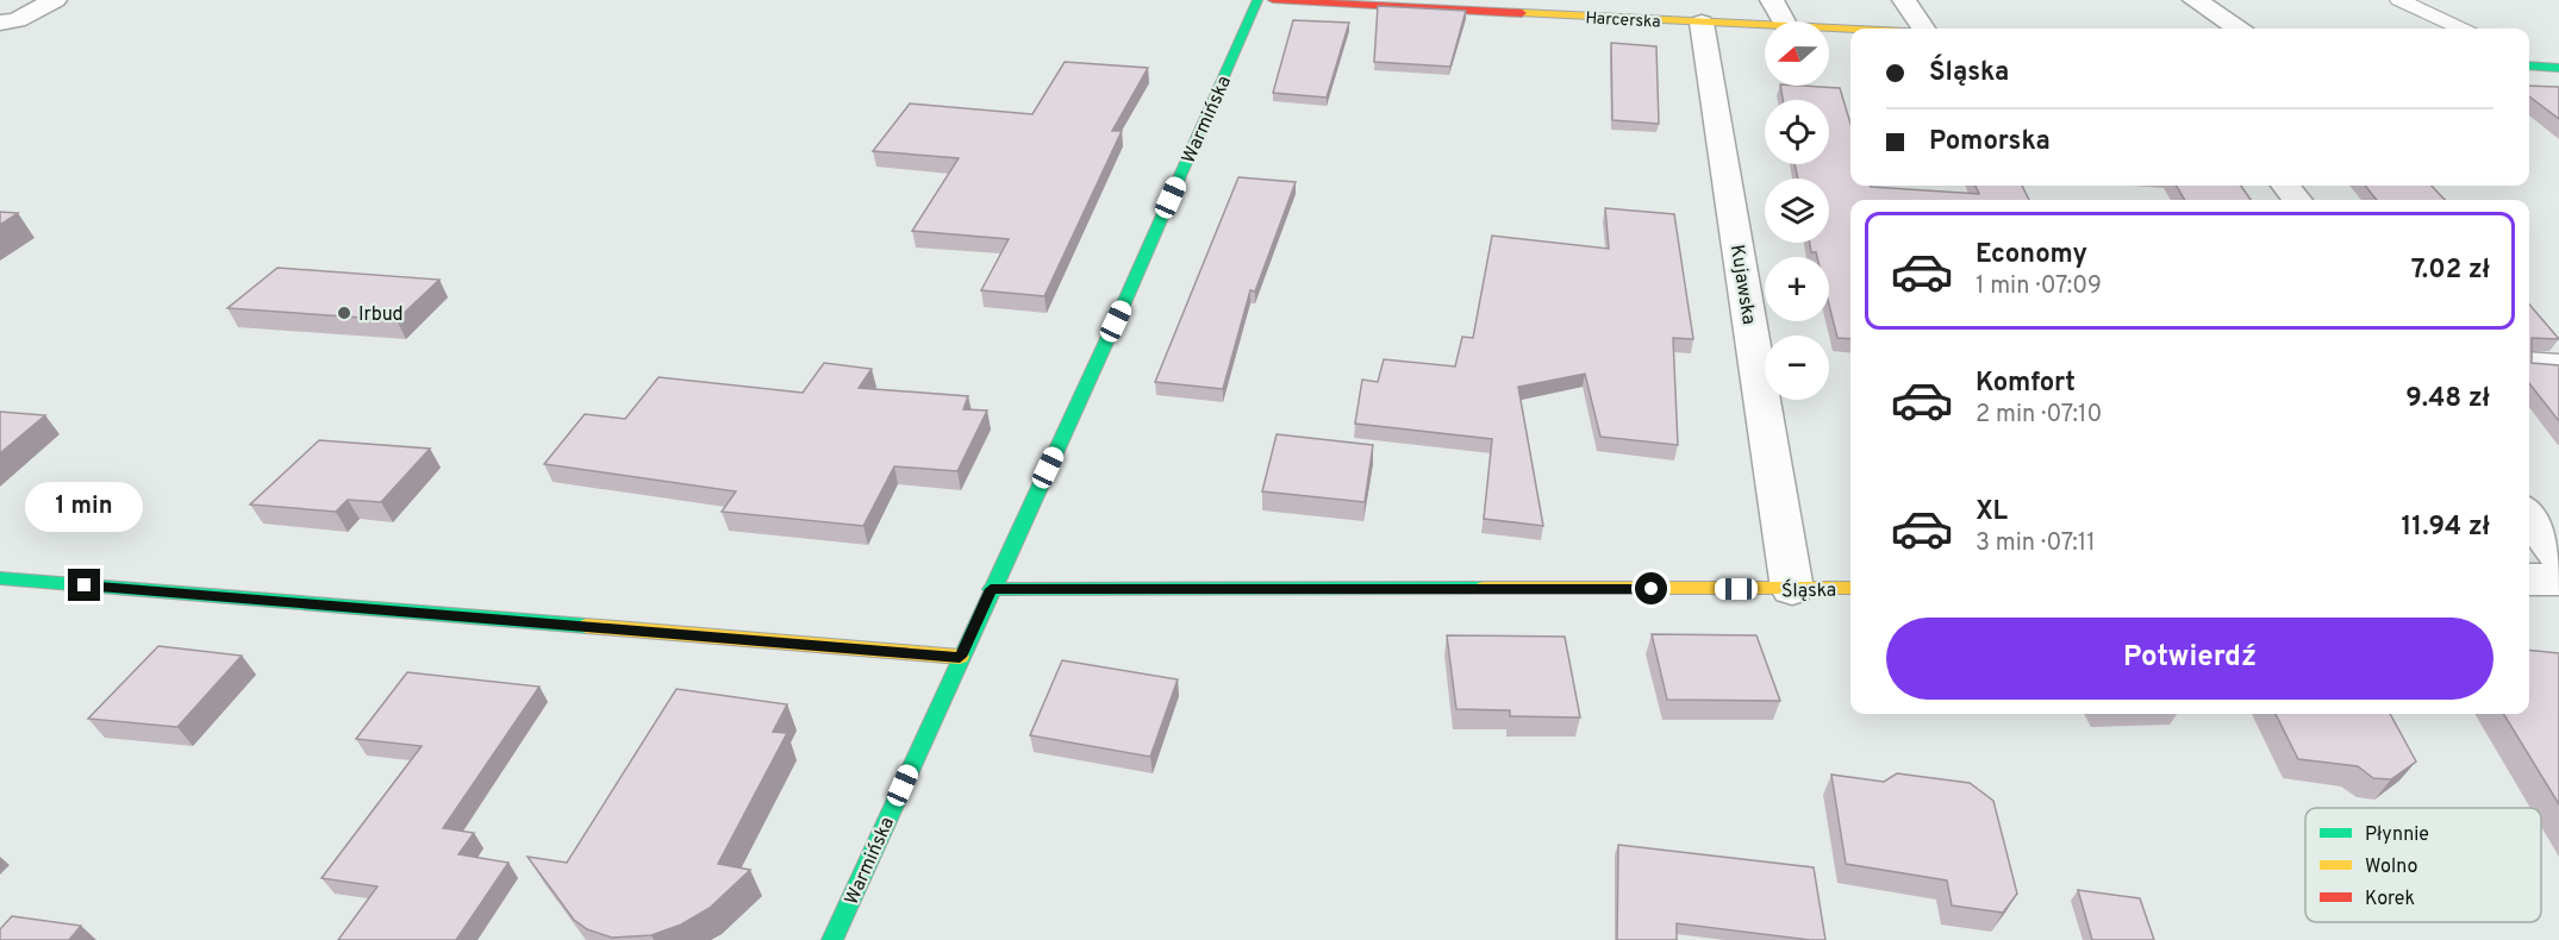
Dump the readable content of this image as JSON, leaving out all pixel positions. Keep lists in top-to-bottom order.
{
  "streets": {
    "street": [
      "Harcerska",
      "Warmińska",
      "Kujawska",
      "Śląska"
    ]
  },
  "crossings": [
    ["Harcerska", "Kujawska"],
    ["Warmińska", "Śląska"],
    ["Kujawska", "Śląska"]
  ],
  "places": ["Irbud"],
  "legend": ["Płynnie", "Wolno", "Korek"],
  "north": "left",
  "page": {
    "map_buttons": ["+", "−"],
    "banner": ["Śląska", "Pomorska"],
    "list": [
      {
        "name": "Economy",
        "note": "1 min · 07:09",
        "value": "7.02 zł"
      },
      {
        "name": "Komfort",
        "note": "2 min · 07:10",
        "value": "9.48 zł"
      },
      {
        "name": "XL",
        "note": "3 min · 07:11",
        "value": "11.94 zł"
      }
    ],
    "bubble": "1 min",
    "buttons": "Potwierdź"
  }
}
